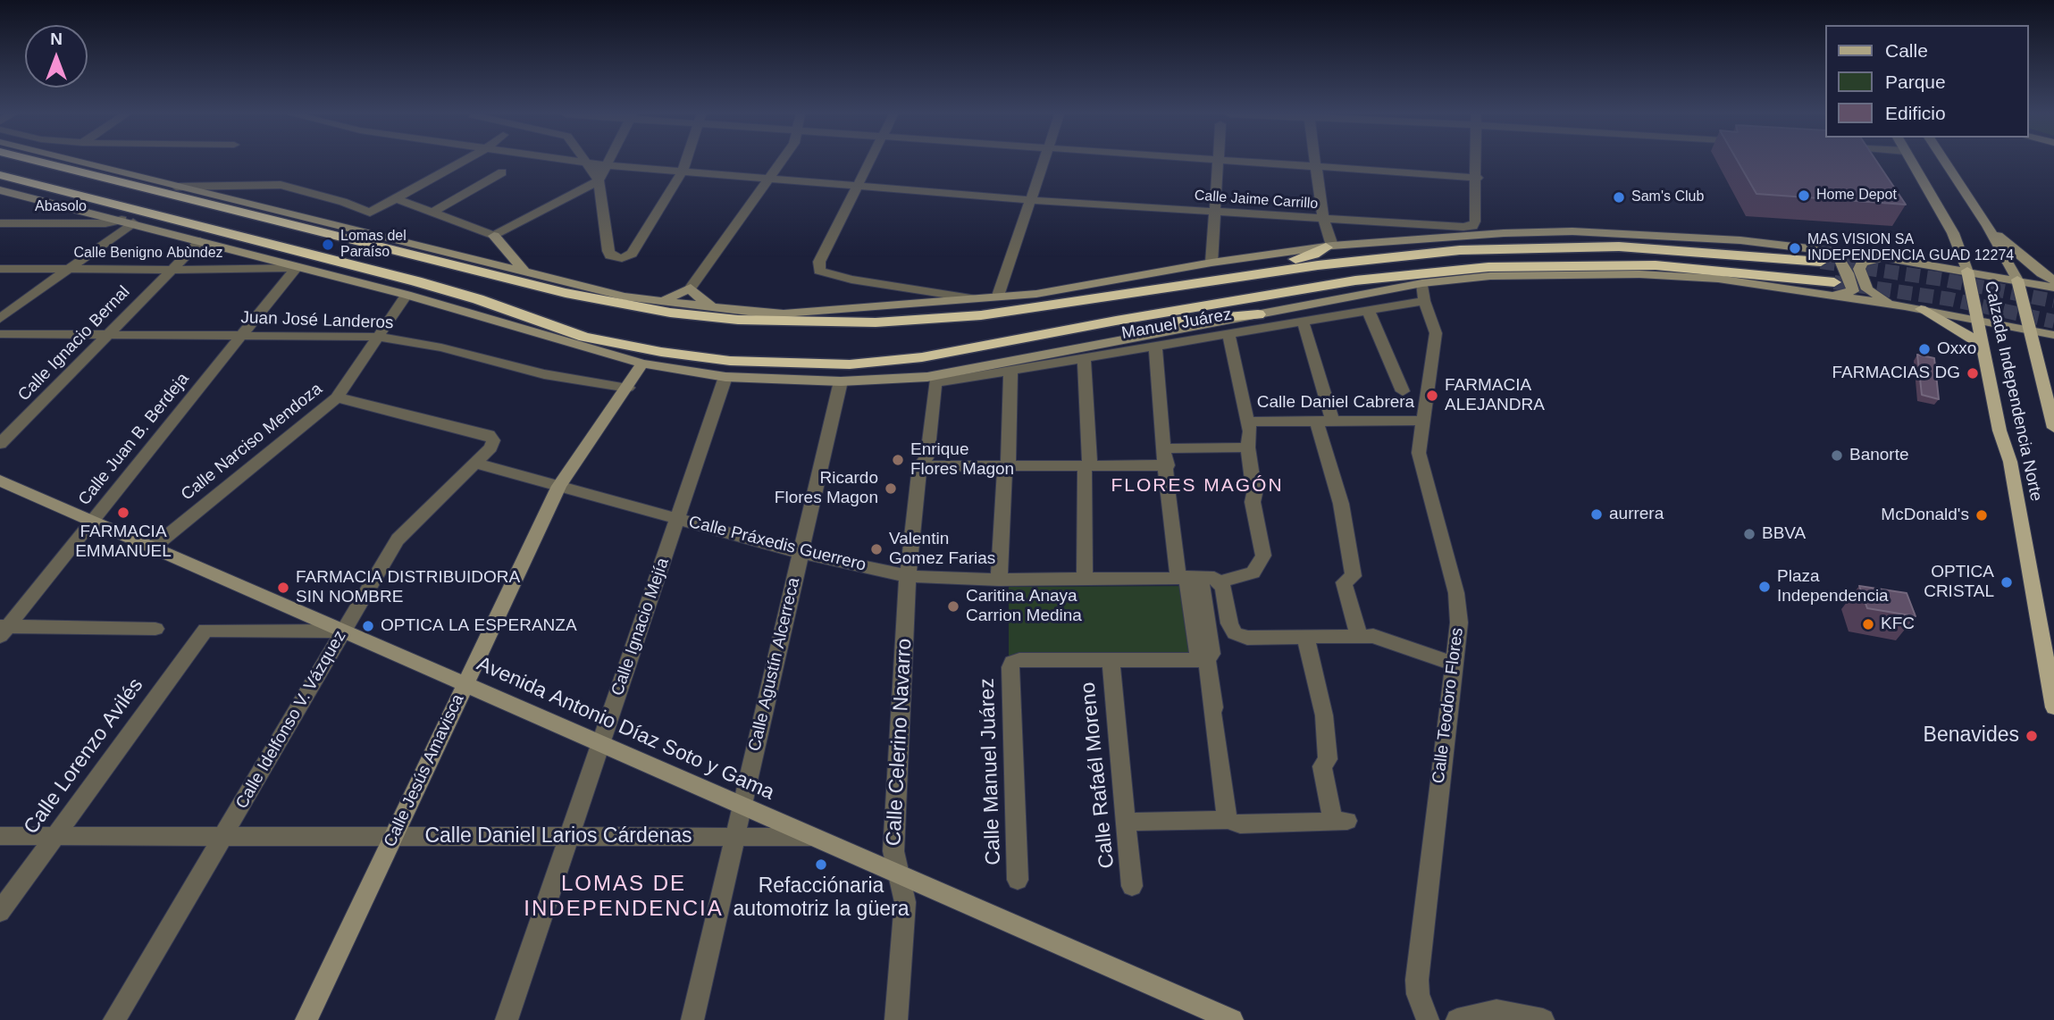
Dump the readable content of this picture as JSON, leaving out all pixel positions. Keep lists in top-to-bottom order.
{
  "streets": {
    "main road": ["Calzada Independencia Norte"],
    "street": [
      "Calle Jaime Carrillo",
      "Abasolo",
      "Calle Benigno Abùndez",
      "Juan José Landeros",
      "Manuel Juárez",
      "Calle Ignacio Bernal",
      "Calle Daniel Cabrera",
      "Calle Juan B. Berdeja",
      "Calle Narciso Mendoza",
      "Calle Práxedis Guerrero",
      "Calle Ignacio Mejía",
      "Calle Agustín Alcerreca",
      "Calle Teodoro Flores",
      "Calle Idelfonso V. Vázquez",
      "Avenida Antonio Díaz Soto y Gama",
      "Calle Celerino Navarro",
      "Calle Lorenzo Avilés",
      "Calle Jesús Amavisca",
      "Calle Manuel Juárez",
      "Calle Rafaél Moreno",
      "Calle Daniel Larios Cárdenas"
    ]
  },
  "crossings": [
    ["Calle Benigno Abùndez", "Calle Ignacio Bernal"],
    ["Calle Benigno Abùndez", "Calle Juan B. Berdeja"],
    ["Juan José Landeros", "Calle Ignacio Bernal"],
    ["Juan José Landeros", "Calle Juan B. Berdeja"],
    ["Juan José Landeros", "Calle Narciso Mendoza"],
    ["Juan José Landeros", "Calle Jesús Amavisca"],
    ["Manuel Juárez", "Calle Teodoro Flores"],
    ["Calle Daniel Cabrera", "Calle Teodoro Flores"],
    ["Calle Juan B. Berdeja", "Avenida Antonio Díaz Soto y Gama"],
    ["Calle Narciso Mendoza", "Calle Idelfonso V. Vázquez"],
    ["Calle Narciso Mendoza", "Avenida Antonio Díaz Soto y Gama"],
    ["Calle Práxedis Guerrero", "Calle Ignacio Mejía"],
    ["Calle Práxedis Guerrero", "Calle Agustín Alcerreca"],
    ["Calle Práxedis Guerrero", "Calle Idelfonso V. Vázquez"],
    ["Calle Práxedis Guerrero", "Calle Celerino Navarro"],
    ["Calle Práxedis Guerrero", "Calle Jesús Amavisca"],
    ["Calle Ignacio Mejía", "Avenida Antonio Díaz Soto y Gama"],
    ["Calle Ignacio Mejía", "Calle Daniel Larios Cárdenas"],
    ["Calle Agustín Alcerreca", "Avenida Antonio Díaz Soto y Gama"],
    ["Calle Agustín Alcerreca", "Calle Daniel Larios Cárdenas"],
    ["Calle Idelfonso V. Vázquez", "Avenida Antonio Díaz Soto y Gama"],
    ["Calle Idelfonso V. Vázquez", "Calle Lorenzo Avilés"],
    ["Calle Idelfonso V. Vázquez", "Calle Daniel Larios Cárdenas"],
    ["Avenida Antonio Díaz Soto y Gama", "Calle Celerino Navarro"],
    ["Avenida Antonio Díaz Soto y Gama", "Calle Lorenzo Avilés"],
    ["Avenida Antonio Díaz Soto y Gama", "Calle Jesús Amavisca"],
    ["Avenida Antonio Díaz Soto y Gama", "Calle Daniel Larios Cárdenas"],
    ["Calle Lorenzo Avilés", "Calle Daniel Larios Cárdenas"],
    ["Calle Jesús Amavisca", "Calle Daniel Larios Cárdenas"],
    ["Calle Manuel Juárez", "Calle Rafaél Moreno"]
  ],
  "districts": ["FLORES MAGÓN", "LOMAS DE INDEPENDENCIA"],
  "places": [
    "Home Depot",
    "Sam's Club",
    "Lomas del Paraíso",
    "MAS VISION SA INDEPENDENCIA GUAD 12274",
    "Oxxo",
    "FARMACIAS DG",
    "FARMACIA ALEJANDRA",
    "Banorte",
    "Enrique Flores Magon",
    "Ricardo Flores Magon",
    "FARMACIA EMMANUEL",
    "aurrera",
    "McDonald's",
    "BBVA",
    "Valentin Gomez Farias",
    "OPTICA CRISTAL",
    "Plaza Independencia",
    "FARMACIA DISTRIBUIDORA SIN NOMBRE",
    "Caritina Anaya Carrion Medina",
    "KFC",
    "OPTICA LA ESPERANZA",
    "Benavides",
    "Refacciónaria automotriz la güera"
  ],
  "legend": ["Calle", "Parque", "Edificio"],
  "north": "top"
}
